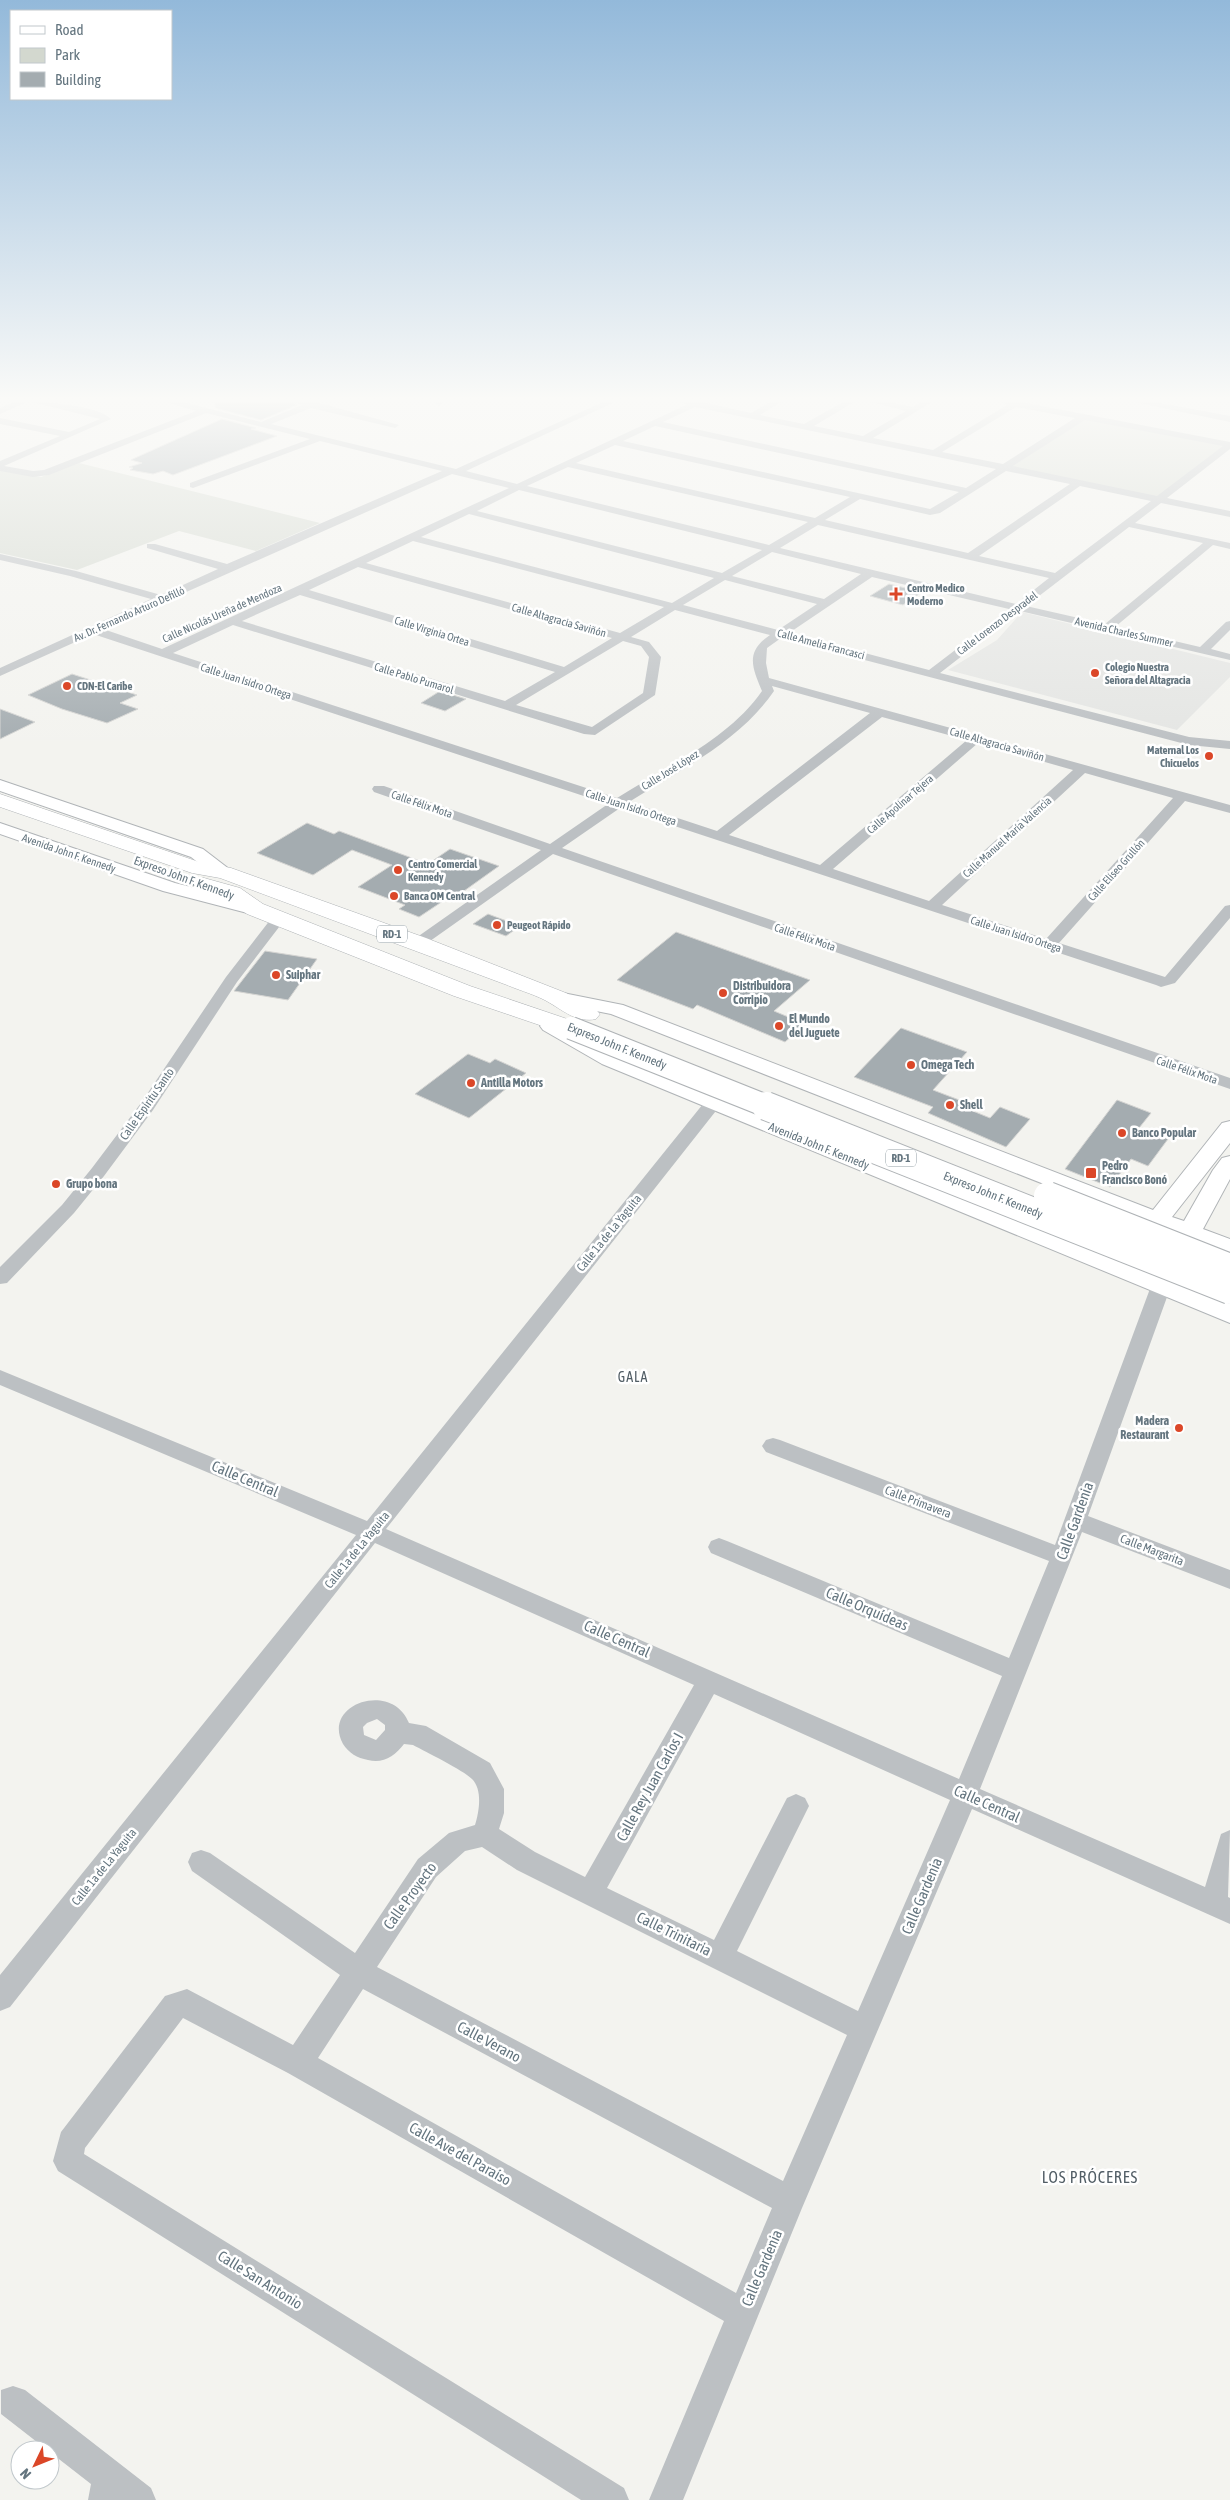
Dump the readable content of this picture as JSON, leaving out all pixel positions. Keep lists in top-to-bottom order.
{
  "streets": {
    "highway": ["Expreso John F. Kennedy", "RD-1"],
    "main road": ["Avenida John F. Kennedy"],
    "street": [
      "Calle Nicolás Ureña de Mendoza",
      "Av. Dr. Fernando Arturo Defilló",
      "Calle Altagracia Saviñón",
      "Calle Lorenzo Despradel",
      "Calle Virginia Ortea",
      "Avenida Charles Summer",
      "Calle Amelia Francasci",
      "Calle Pablo Pumarol",
      "Calle Juan Isidro Ortega",
      "Calle José López",
      "Calle Félix Mota",
      "Calle Apolinar Tejera",
      "Calle Manuel María Valencia",
      "Calle Eliseo Grullón",
      "Calle Espíritu Santo",
      "Calle 1a de La Yaguita",
      "Calle Central",
      "Calle Primavera",
      "Calle Gardenia",
      "Calle Margarita",
      "Calle Orquídeas",
      "Calle Rey Juan Carlos I",
      "Calle Proyecto",
      "Calle Trinitaria",
      "Calle Verano",
      "Calle Ave del Paraíso",
      "Calle San Antonio"
    ]
  },
  "crossings": [
    ["Calle Nicolás Ureña de Mendoza", "Calle Altagracia Saviñón"],
    ["Calle Nicolás Ureña de Mendoza", "Calle Virginia Ortea"],
    ["Calle Nicolás Ureña de Mendoza", "Calle Amelia Francasci"],
    ["Calle Nicolás Ureña de Mendoza", "Calle Pablo Pumarol"],
    ["Calle Nicolás Ureña de Mendoza", "Calle Juan Isidro Ortega"],
    ["Av. Dr. Fernando Arturo Defilló", "Calle Juan Isidro Ortega"],
    ["Calle Altagracia Saviñón", "Calle Pablo Pumarol"],
    ["Calle Altagracia Saviñón", "Calle José López"],
    ["Calle Altagracia Saviñón", "Calle Apolinar Tejera"],
    ["Calle Altagracia Saviñón", "Calle Manuel María Valencia"],
    ["Calle Altagracia Saviñón", "Calle Eliseo Grullón"],
    ["Calle Lorenzo Despradel", "Avenida Charles Summer"],
    ["Calle Lorenzo Despradel", "Calle Amelia Francasci"],
    ["Avenida Charles Summer", "Calle José López"],
    ["Calle Amelia Francasci", "Calle José López"],
    ["Calle Juan Isidro Ortega", "Calle José López"],
    ["Calle Juan Isidro Ortega", "Calle Apolinar Tejera"],
    ["Calle Juan Isidro Ortega", "Calle Manuel María Valencia"],
    ["Calle Juan Isidro Ortega", "Calle Eliseo Grullón"],
    ["Calle José López", "Calle Félix Mota"],
    ["Calle José López", "Expreso John F. Kennedy"],
    ["Avenida John F. Kennedy", "Expreso John F. Kennedy"],
    ["Avenida John F. Kennedy", "Calle 1a de La Yaguita"],
    ["Avenida John F. Kennedy", "Calle Gardenia"],
    ["Expreso John F. Kennedy", "RD-1"],
    ["Expreso John F. Kennedy", "Calle Espíritu Santo"],
    ["Calle 1a de La Yaguita", "Calle Central"],
    ["Calle Central", "Calle Gardenia"],
    ["Calle Central", "Calle Rey Juan Carlos I"],
    ["Calle Primavera", "Calle Gardenia"],
    ["Calle Gardenia", "Calle Margarita"],
    ["Calle Gardenia", "Calle Orquídeas"],
    ["Calle Gardenia", "Calle Trinitaria"],
    ["Calle Gardenia", "Calle Verano"],
    ["Calle Gardenia", "Calle Ave del Paraíso"],
    ["Calle Rey Juan Carlos I", "Calle Trinitaria"],
    ["Calle Proyecto", "Calle Trinitaria"],
    ["Calle Proyecto", "Calle Verano"],
    ["Calle Proyecto", "Calle Ave del Paraíso"],
    ["Calle Ave del Paraíso", "Calle San Antonio"]
  ],
  "districts": ["GALA", "LOS PRÓCERES"],
  "places": {
    "health": ["Centro Medico Moderno"],
    "other": [
      "Colegio Nuestra Señora del Altagracia",
      "CDN-El Caribe",
      "Maternal Los Chicuelos",
      "Centro Comercial Kennedy",
      "Banca OM Central",
      "Peugeot Rápido",
      "Suiphar",
      "Distribuidora Corripio",
      "El Mundo del Juguete",
      "Omega Tech",
      "Antilla Motors",
      "Shell",
      "Banco Popular",
      "Grupo bona",
      "Madera Restaurant"
    ],
    "transit": ["Pedro Francisco Bonó"]
  },
  "legend": ["Road", "Park", "Building"],
  "north": "bottom left"
}
